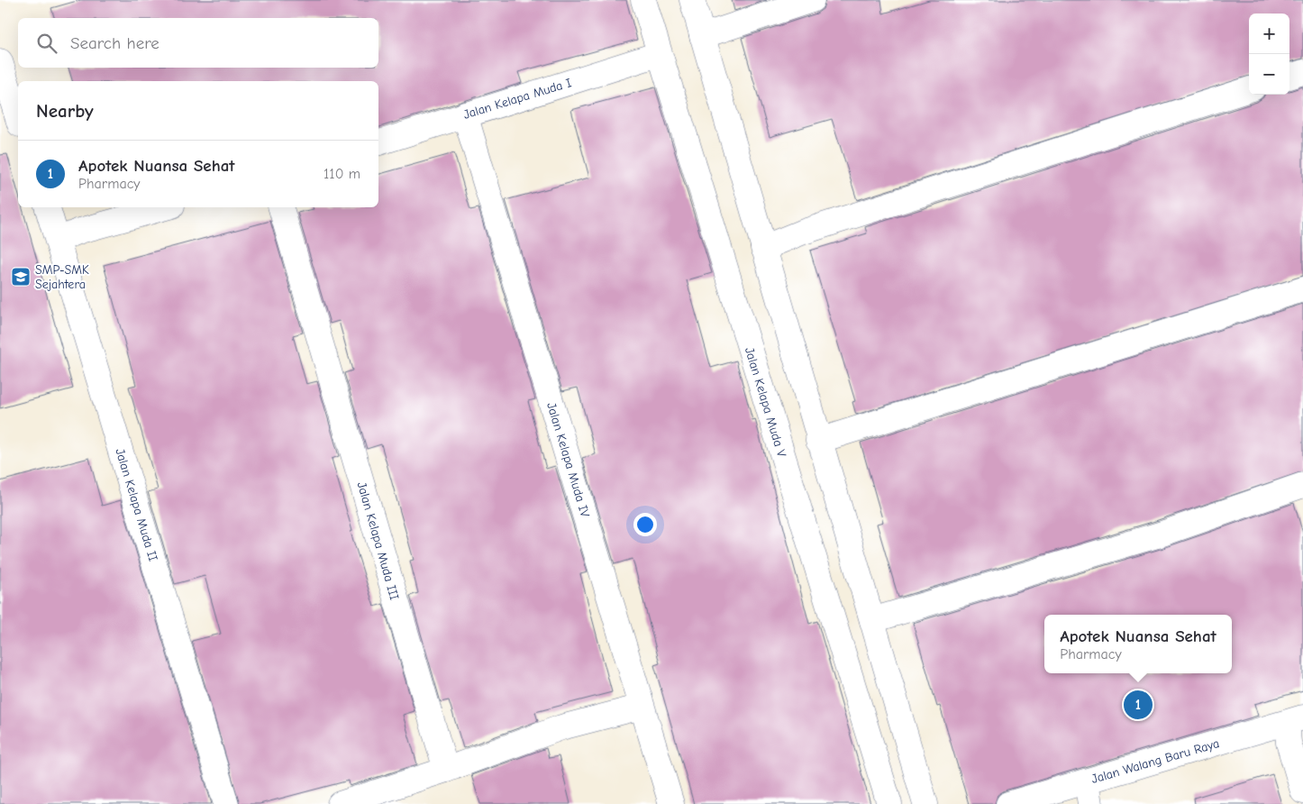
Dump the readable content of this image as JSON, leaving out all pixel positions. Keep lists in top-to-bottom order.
{
  "streets": {
    "street": [
      "Jalan Kelapa Muda I",
      "Jalan Kelapa Muda V",
      "Jalan Kelapa Muda IV",
      "Jalan Kelapa Muda II",
      "Jalan Kelapa Muda III",
      "Jalan Walang Baru Raya"
    ]
  },
  "crossings": [
    ["Jalan Kelapa Muda I", "Jalan Kelapa Muda V"],
    ["Jalan Kelapa Muda I", "Jalan Kelapa Muda IV"]
  ],
  "places": {
    "school or university": ["SMP-SMK Sejahtera"]
  },
  "page": {
    "map_buttons": ["+", "−"],
    "search": "Search here",
    "heading": "Nearby",
    "list": [
      {
        "mark": "1",
        "name": "Apotek Nuansa Sehat",
        "note": "Pharmacy",
        "value": "110 m"
      }
    ],
    "popup": ["Apotek Nuansa Sehat", "Pharmacy"],
    "pins": "1"
  }
}
